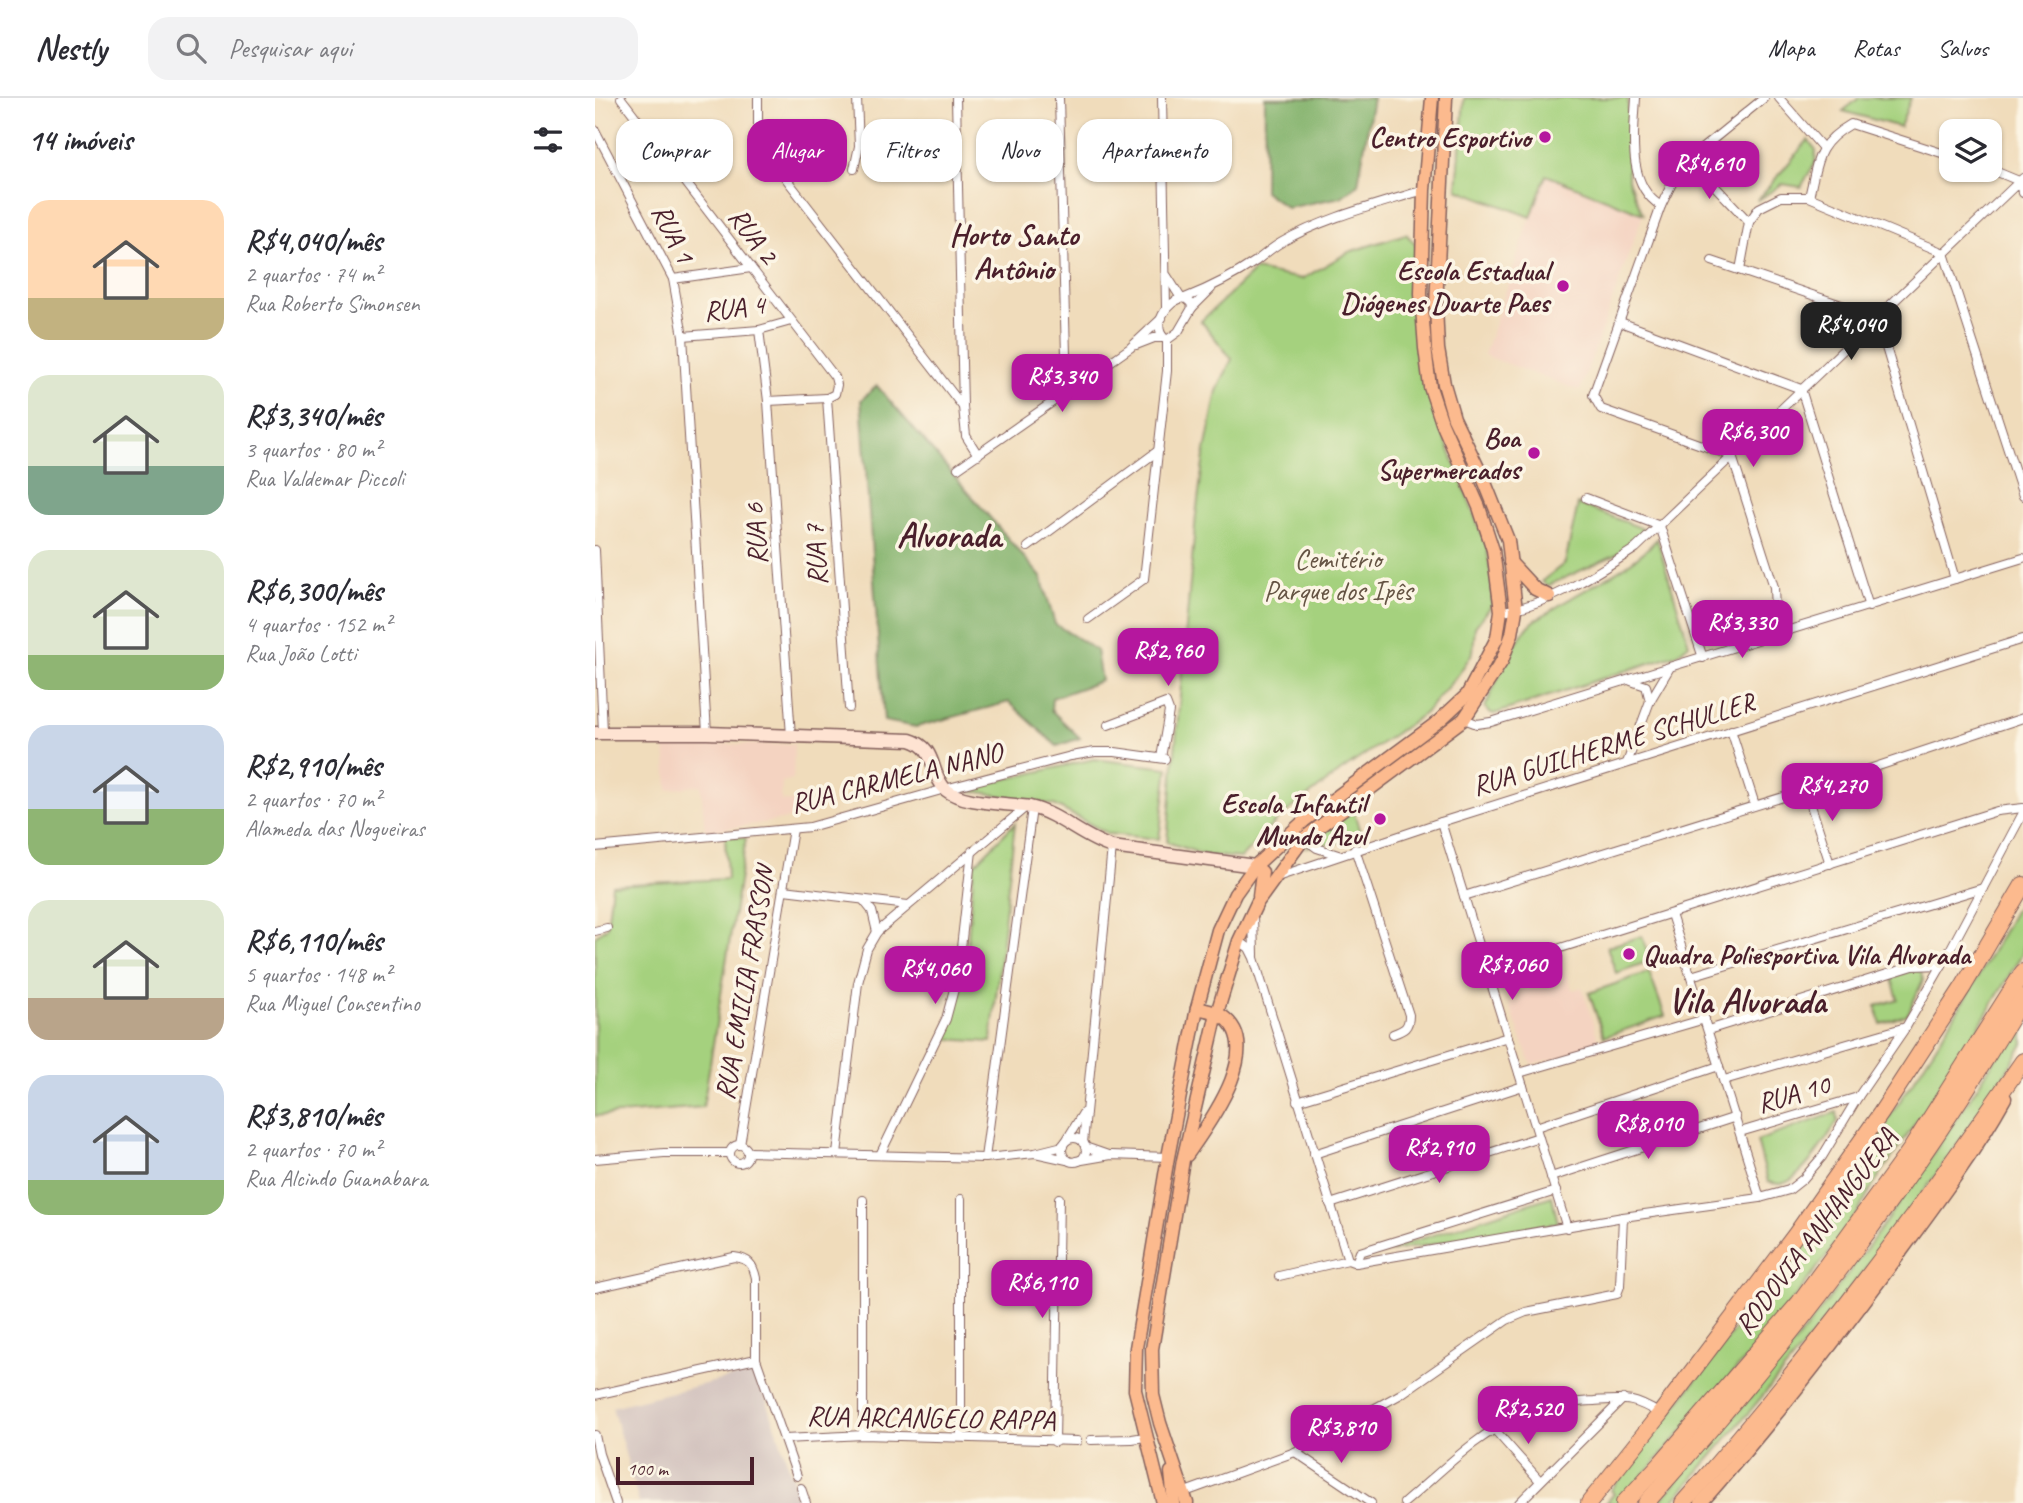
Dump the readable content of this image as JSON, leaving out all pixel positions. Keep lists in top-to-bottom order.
{
  "streets": {
    "highway": ["RODOVIA ANHANGUERA"],
    "street": [
      "RUA 1",
      "RUA 2",
      "RUA 4",
      "RUA 6",
      "RUA 7",
      "RUA GUILHERME SCHULLER",
      "RUA CARMELA NANO",
      "RUA EMILIA FRASSON",
      "RUA 10",
      "RUA ARCANGELO RAPPA"
    ]
  },
  "crossings": [
    ["RUA 1", "RUA 4"],
    ["RUA 2", "RUA 4"],
    ["RUA 2", "RUA 7"],
    ["RUA 4", "RUA 6"],
    ["RUA CARMELA NANO", "RUA EMILIA FRASSON"]
  ],
  "districts": ["Horto Santo Antônio", "Alvorada", "Vila Alvorada"],
  "parks": ["Cemitério Parque dos Ipês"],
  "places": [
    "Centro Esportivo",
    "Escola Estadual Diógenes Duarte Paes",
    "Boa Supermercados",
    "Escola Infantil Mundo Azul",
    "Quadra Poliesportiva Vila Alvorada"
  ],
  "scale_bar": "100 m",
  "page": {
    "header": "Nestly",
    "search": "Pesquisar aqui",
    "nav": ["Mapa", "Rotas", "Salvos"],
    "heading": "14 imóveis",
    "chip": [
      "Comprar",
      "Alugar",
      "Filtros",
      "Novo",
      "Apartamento"
    ],
    "price": [
      "R$4,610",
      "R$4,040",
      "R$3,340",
      "R$6,300",
      "R$3,330",
      "R$2,960",
      "R$4,270",
      "R$7,060",
      "R$4,060",
      "R$8,010",
      "R$2,910",
      "R$6,110",
      "R$2,520",
      "R$3,810"
    ],
    "list": [
      {
        "name": "R$4,040/mês",
        "note": "2 quartos · 74 m² · Rua Roberto Simonsen"
      },
      {
        "name": "R$3,340/mês",
        "note": "3 quartos · 80 m² · Rua Valdemar Piccoli"
      },
      {
        "name": "R$6,300/mês",
        "note": "4 quartos · 152 m² · Rua João Lotti"
      },
      {
        "name": "R$2,910/mês",
        "note": "2 quartos · 70 m² · Alameda das Nogueiras"
      },
      {
        "name": "R$6,110/mês",
        "note": "5 quartos · 148 m² · Rua Miguel Consentino"
      },
      {
        "name": "R$3,810/mês",
        "note": "2 quartos · 70 m² · Rua Alcindo Guanabara"
      }
    ],
    "scale": "100 m"
  }
}
